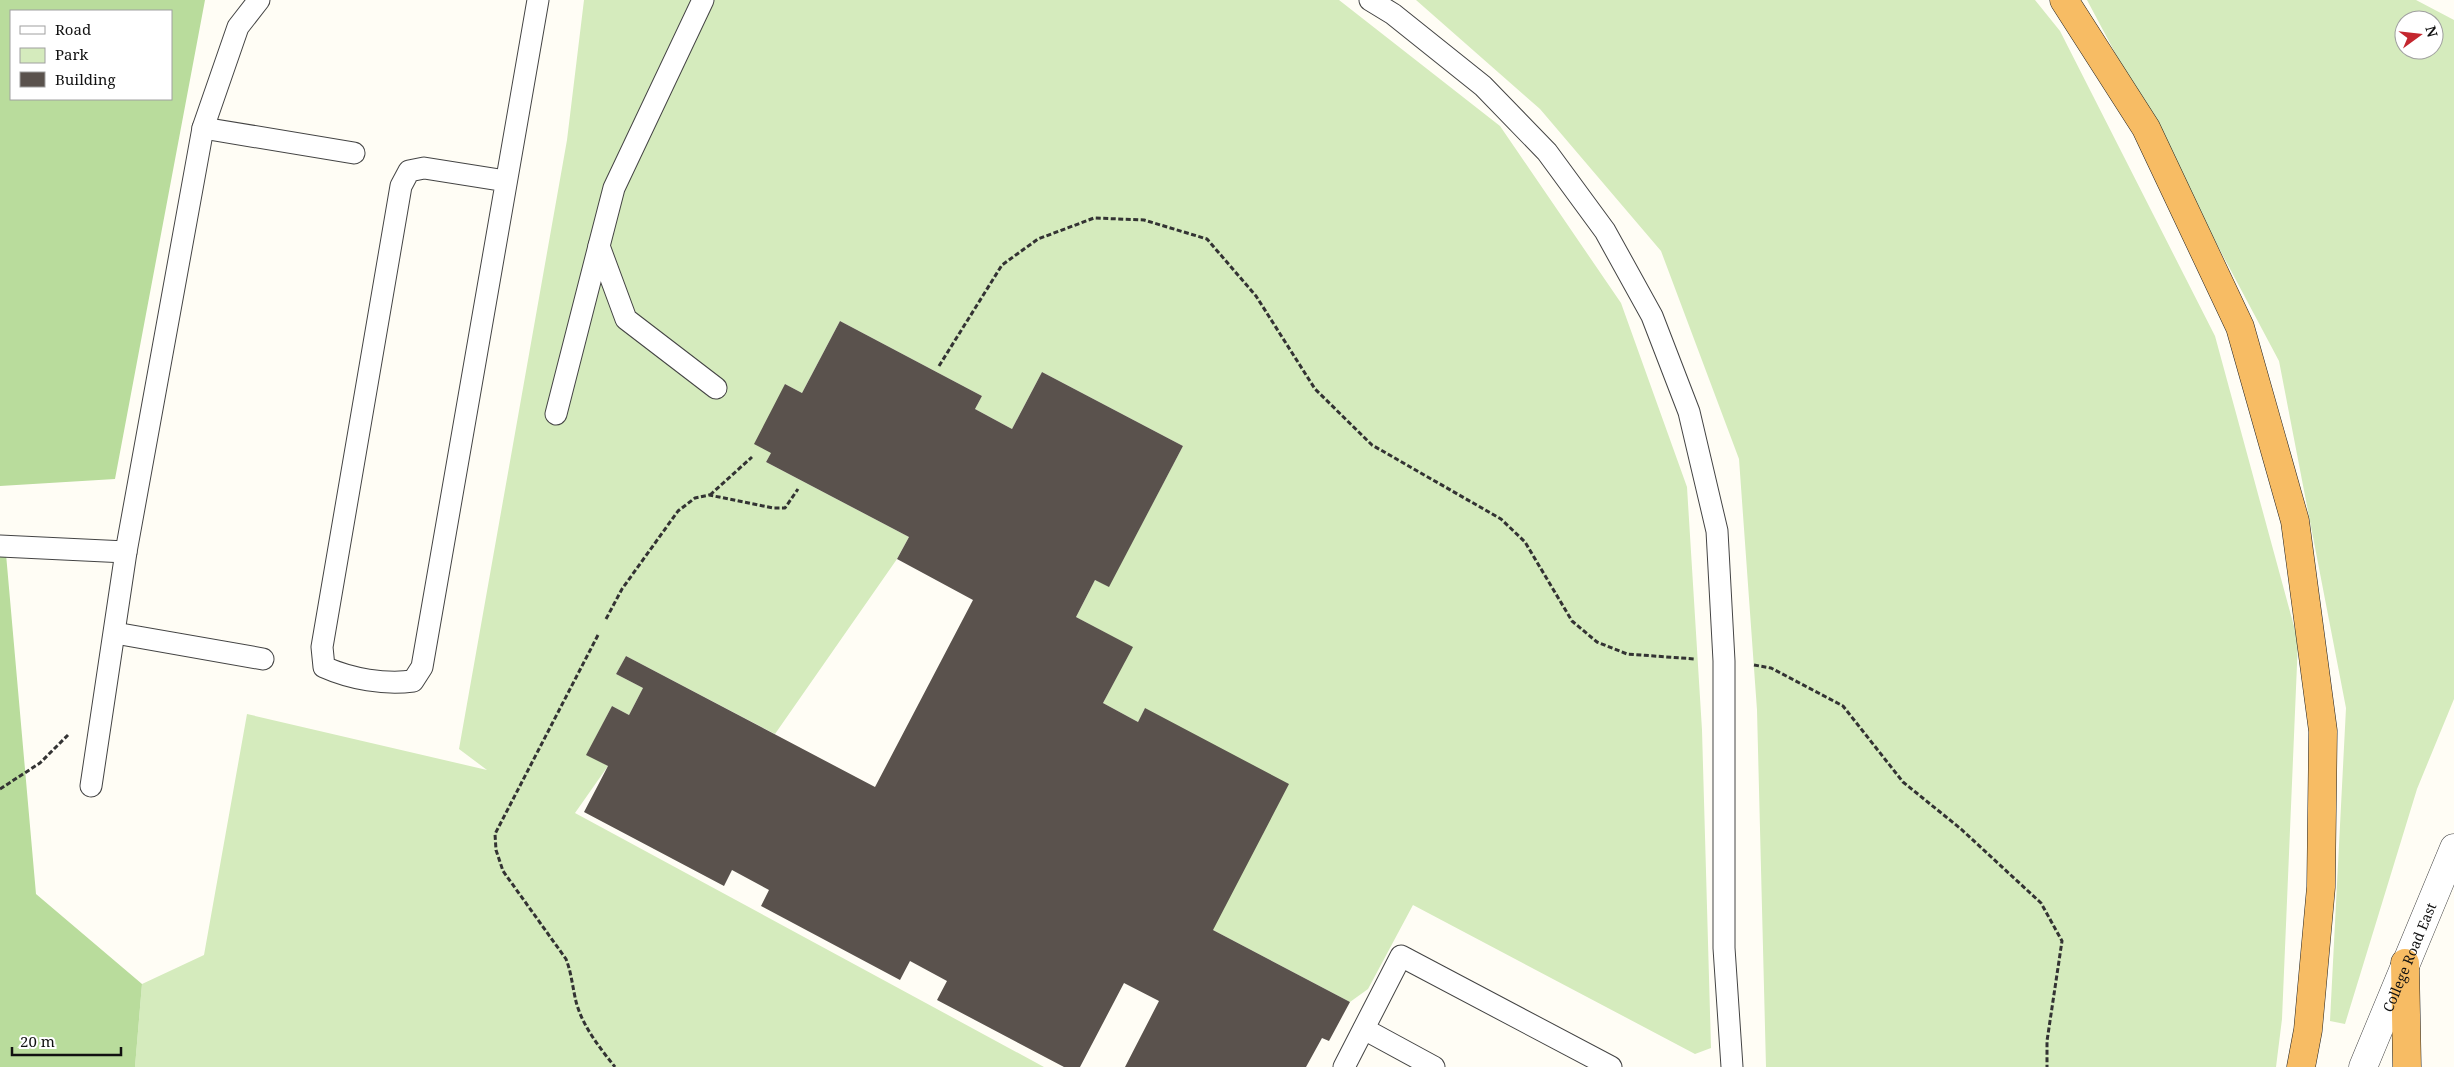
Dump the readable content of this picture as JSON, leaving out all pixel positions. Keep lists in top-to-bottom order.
{
  "streets": {
    "street": ["College Road East"]
  },
  "legend": ["Road", "Park", "Building"],
  "scale_bar": "20 m",
  "north": "right"
}
